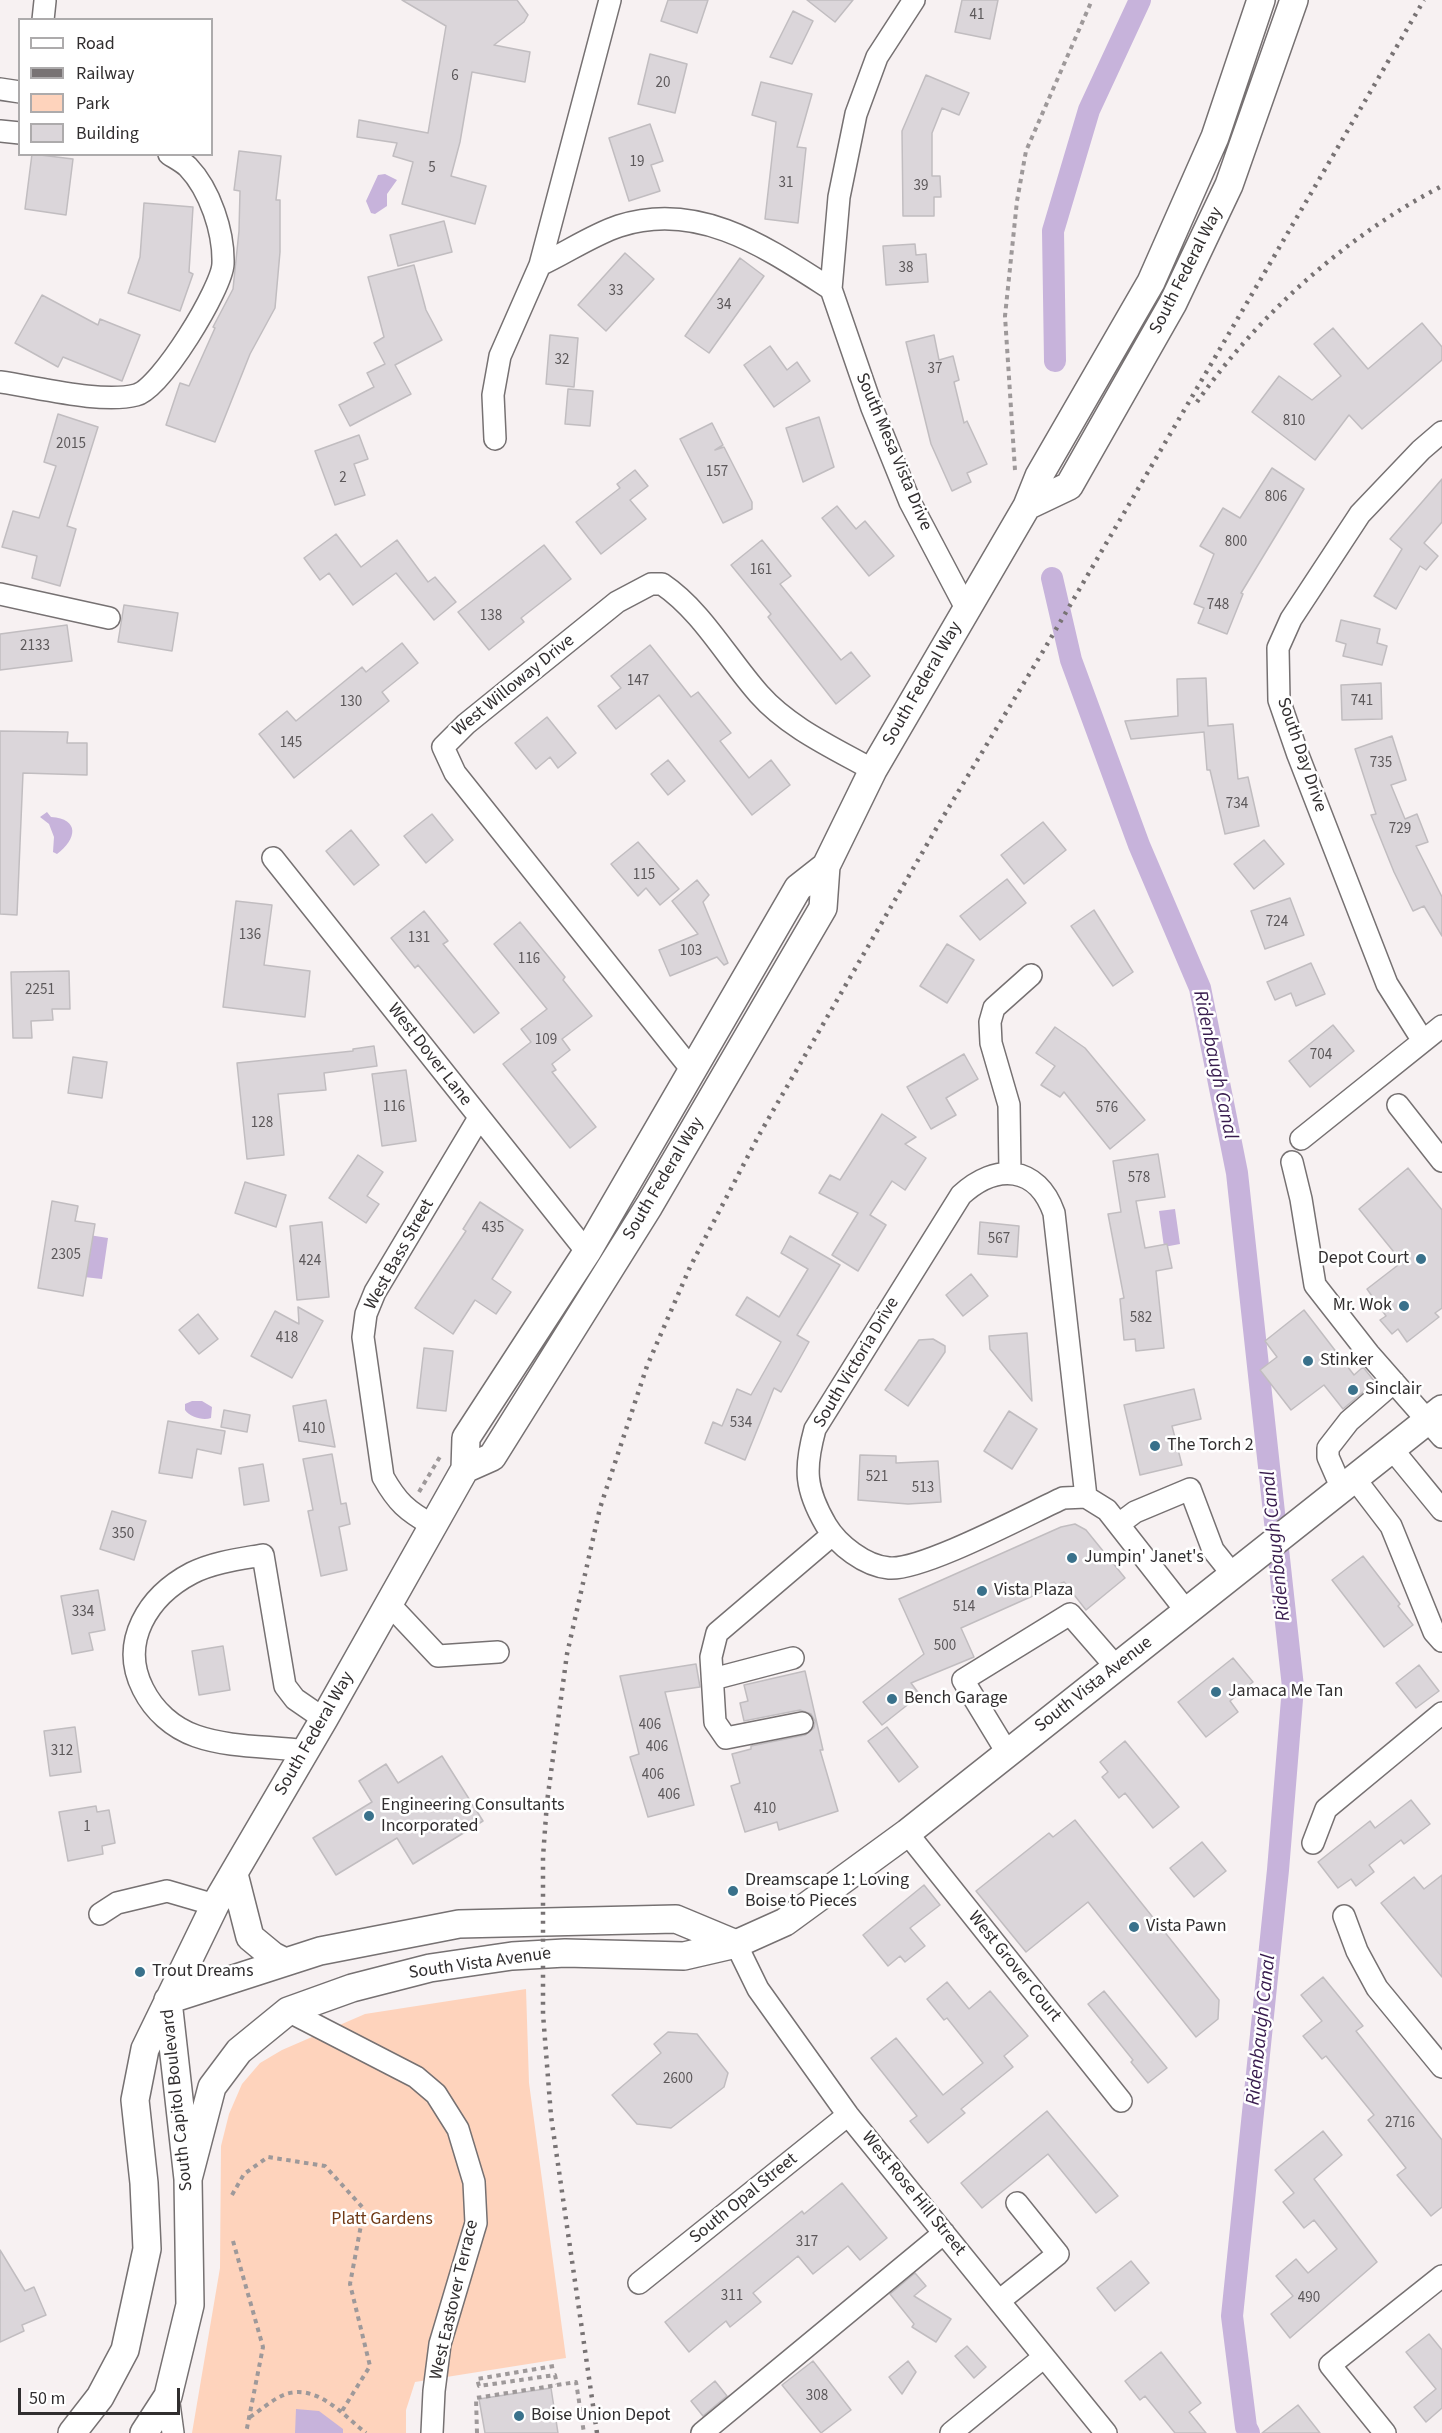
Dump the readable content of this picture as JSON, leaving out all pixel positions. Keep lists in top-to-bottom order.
{
  "streets": {
    "main road": ["South Federal Way", "South Vista Avenue", "South Capitol Boulevard"],
    "street": [
      "South Mesa Vista Drive",
      "West Willoway Drive",
      "South Day Drive",
      "West Dover Lane",
      "West Bass Street",
      "South Victoria Drive",
      "West Grover Court",
      "West Rose Hill Street",
      "South Opal Street",
      "West Eastover Terrace"
    ]
  },
  "crossings": [
    ["South Federal Way", "South Mesa Vista Drive"],
    ["South Federal Way", "West Willoway Drive"],
    ["South Federal Way", "West Dover Lane"],
    ["South Federal Way", "West Bass Street"],
    ["South Federal Way", "South Vista Avenue"],
    ["South Federal Way", "South Capitol Boulevard"],
    ["West Dover Lane", "West Bass Street"],
    ["South Vista Avenue", "West Grover Court"],
    ["South Vista Avenue", "South Capitol Boulevard"],
    ["South Vista Avenue", "West Rose Hill Street"],
    ["South Vista Avenue", "West Eastover Terrace"],
    ["West Rose Hill Street", "South Opal Street"]
  ],
  "water": ["Ridenbaugh Canal"],
  "parks": ["Platt Gardens"],
  "places": [
    "Depot Court",
    "Mr. Wok",
    "Stinker",
    "Sinclair",
    "The Torch 2",
    "Jumpin' Janet's",
    "Vista Plaza",
    "Jamaca Me Tan",
    "Bench Garage",
    "Engineering Consultants Incorporated",
    "Dreamscape 1: Loving Boise to Pieces",
    "Vista Pawn",
    "Trout Dreams",
    "Boise Union Depot"
  ],
  "house_numbers": [
    "41",
    "6",
    "20",
    "19",
    "5",
    "31",
    "39",
    "38",
    "33",
    "34",
    "32",
    "37",
    "810",
    "2015",
    "157",
    "2",
    "806",
    "800",
    "161",
    "748",
    "138",
    "2133",
    "147",
    "741",
    "130",
    "145",
    "735",
    "734",
    "729",
    "115",
    "724",
    "136",
    "131",
    "103",
    "116",
    "2251",
    "109",
    "704",
    "116",
    "576",
    "128",
    "578",
    "435",
    "567",
    "2305",
    "424",
    "582",
    "418",
    "534",
    "410",
    "521",
    "513",
    "350",
    "514",
    "334",
    "500",
    "406",
    "406",
    "312",
    "406",
    "406",
    "410",
    "1",
    "2600",
    "2716",
    "317",
    "311",
    "490",
    "308"
  ],
  "legend": [
    "Road",
    "Railway",
    "Park",
    "Building"
  ],
  "scale_bar": "50 m"
}
